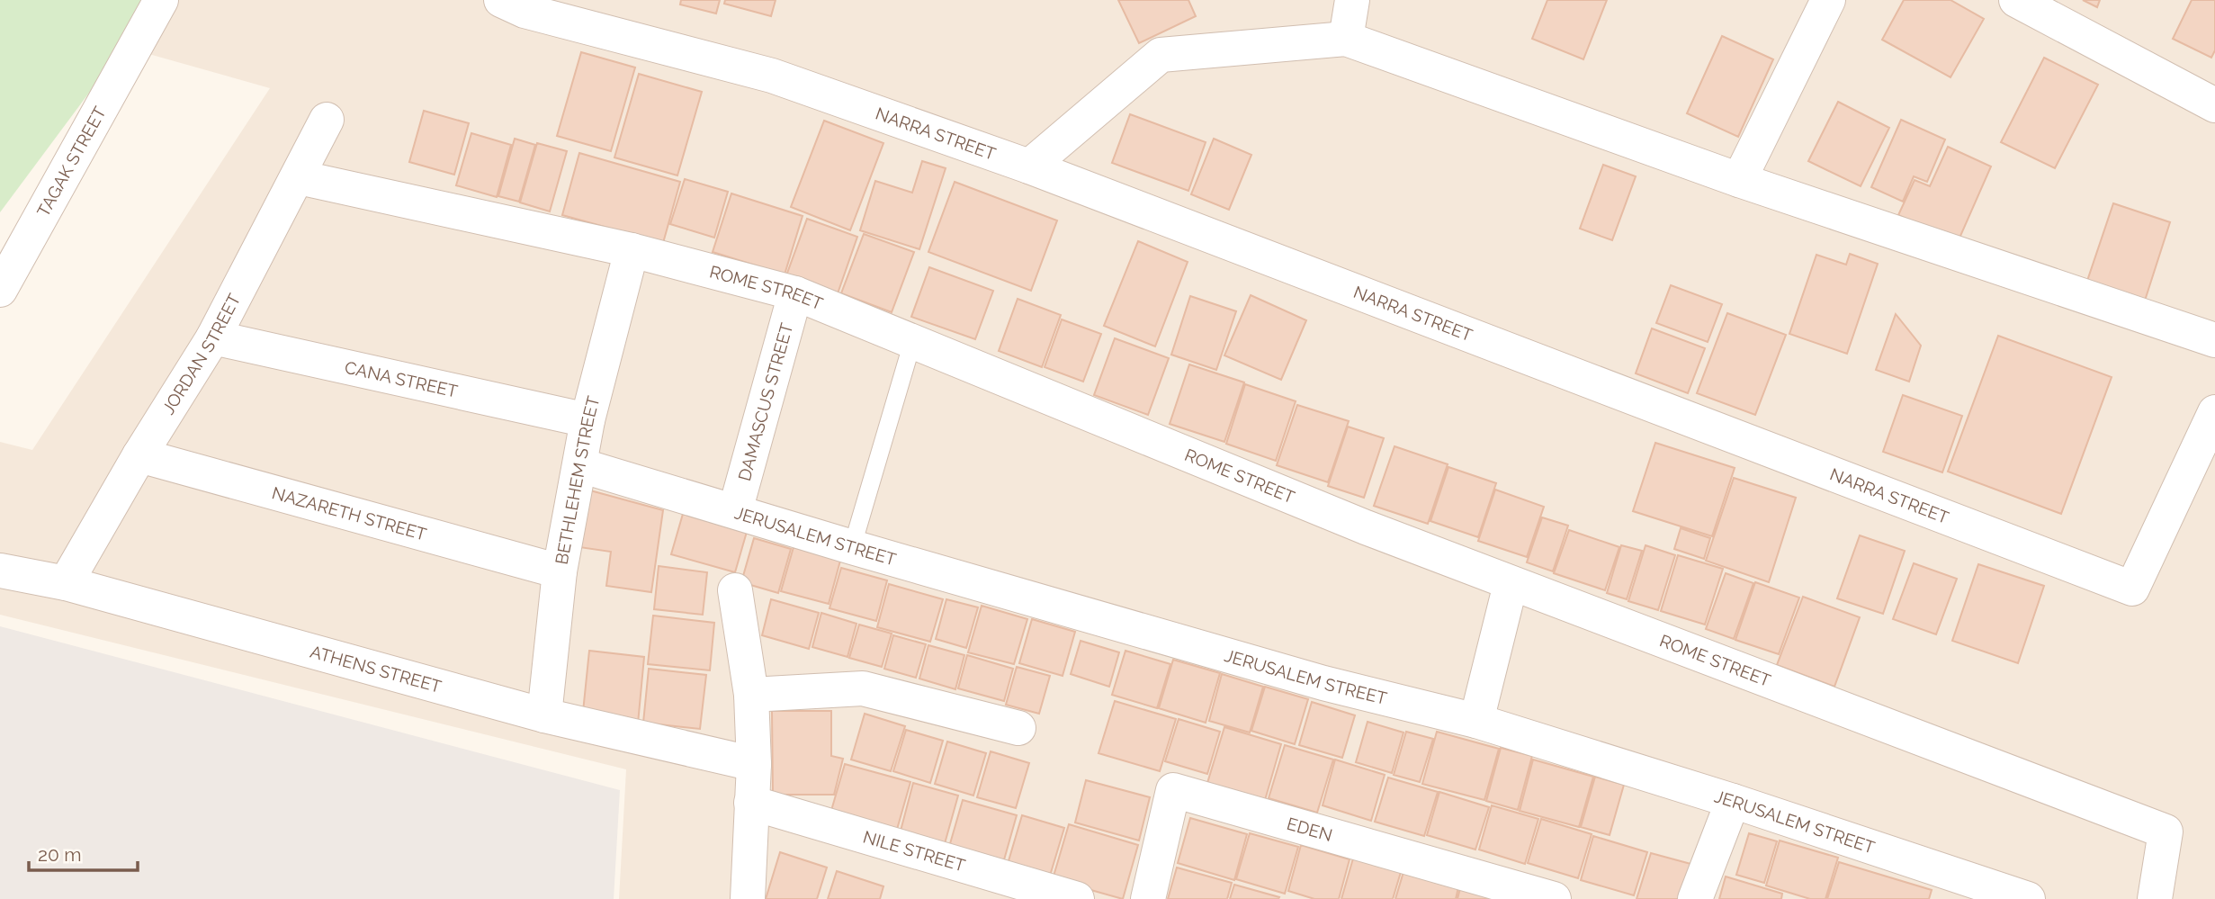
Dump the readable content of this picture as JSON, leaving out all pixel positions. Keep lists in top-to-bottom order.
{
  "streets": {
    "street": [
      "NARRA STREET",
      "TAGAK STREET",
      "ROME STREET",
      "JORDAN STREET",
      "CANA STREET",
      "DAMASCUS STREET",
      "BETHLEHEM STREET",
      "NAZARETH STREET",
      "JERUSALEM STREET",
      "ATHENS STREET",
      "EDEN",
      "NILE STREET"
    ]
  },
  "crossings": [
    ["ROME STREET", "JORDAN STREET"],
    ["ROME STREET", "DAMASCUS STREET"],
    ["ROME STREET", "BETHLEHEM STREET"],
    ["JORDAN STREET", "CANA STREET"],
    ["JORDAN STREET", "NAZARETH STREET"],
    ["JORDAN STREET", "ATHENS STREET"],
    ["CANA STREET", "BETHLEHEM STREET"],
    ["DAMASCUS STREET", "JERUSALEM STREET"],
    ["BETHLEHEM STREET", "NAZARETH STREET"],
    ["BETHLEHEM STREET", "JERUSALEM STREET"],
    ["BETHLEHEM STREET", "ATHENS STREET"]
  ],
  "scale_bar": "20 m"
}
